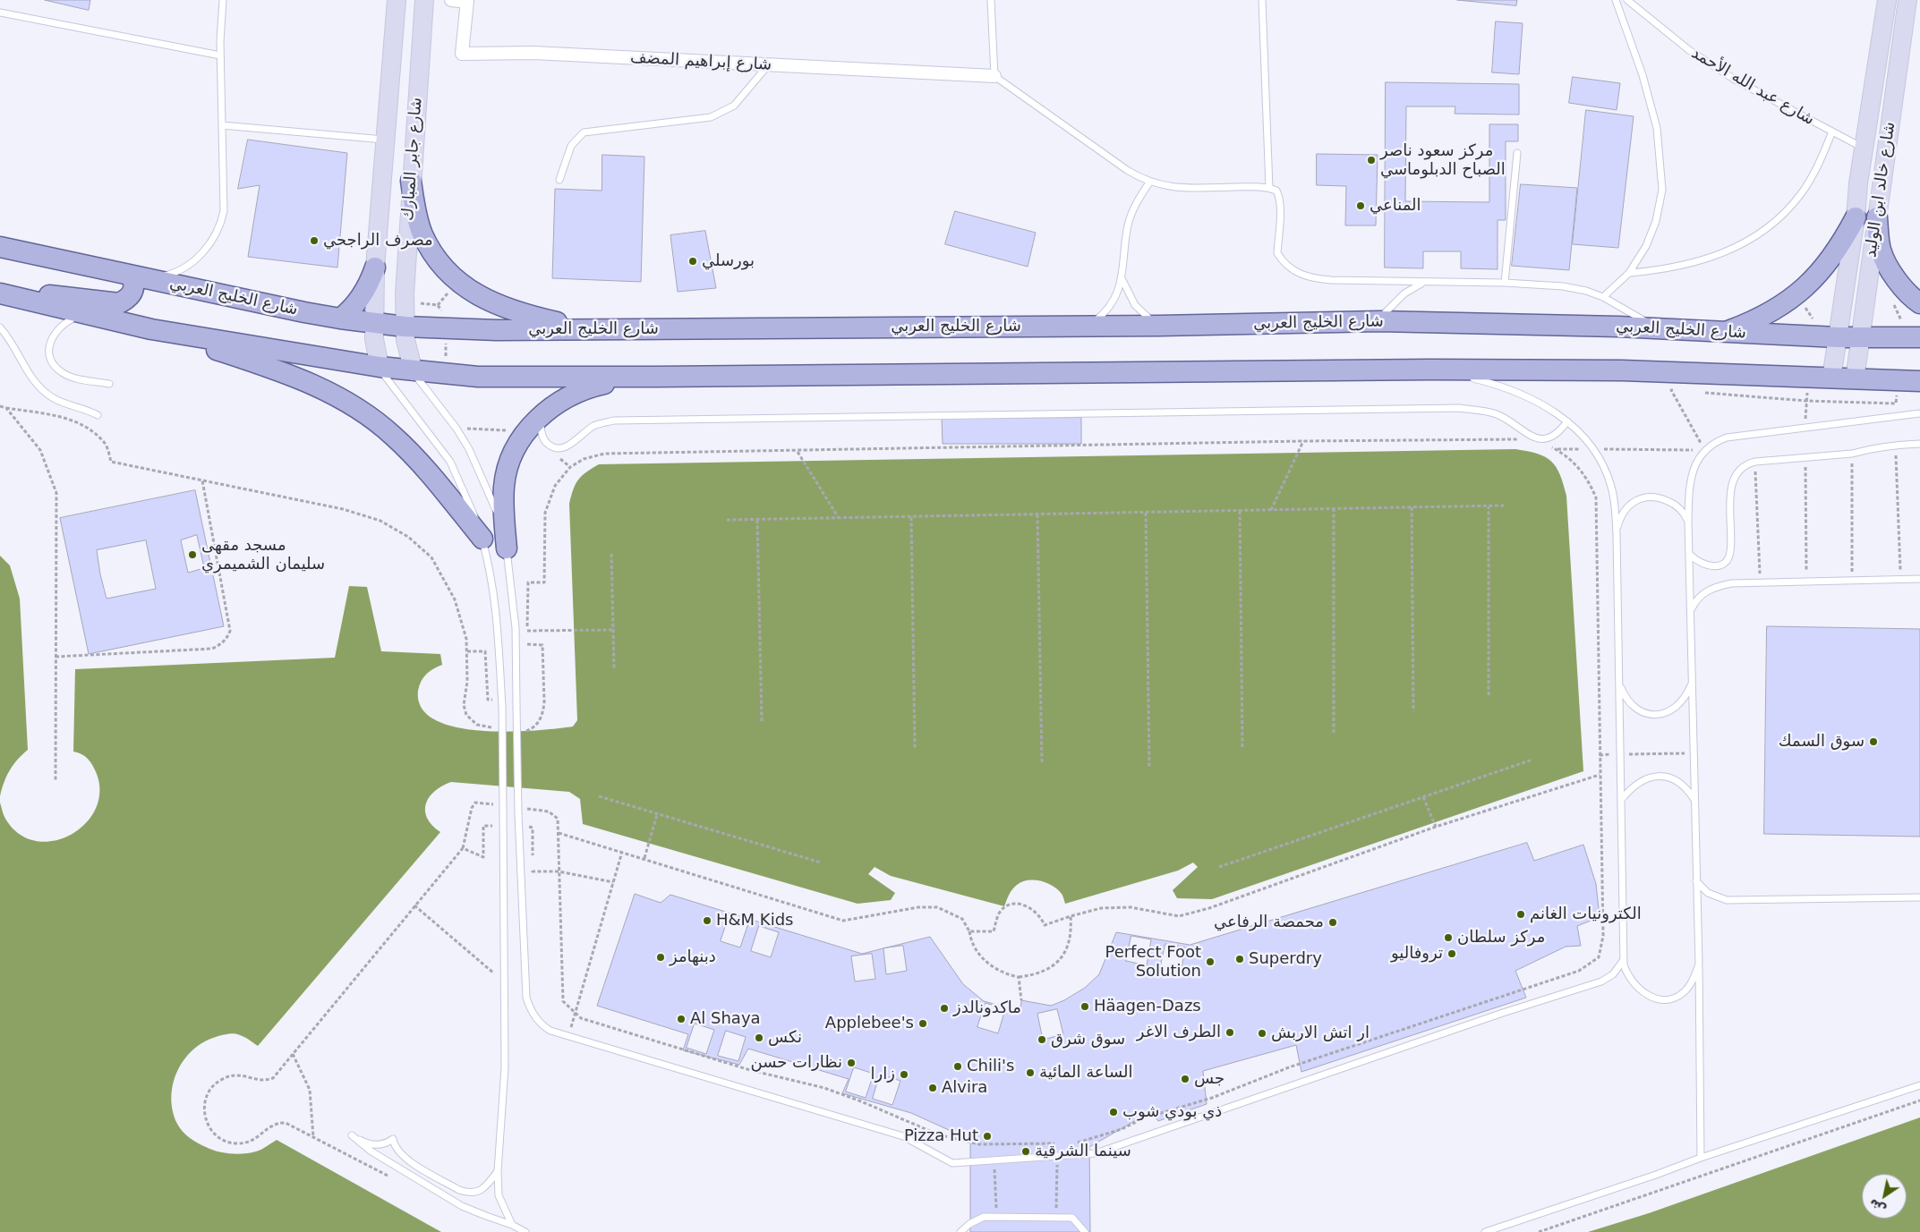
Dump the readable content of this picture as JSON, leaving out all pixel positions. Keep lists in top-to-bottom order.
{
  "streets": {
    "main road": ["شارع جابر المبارك", "شارع خالد ابن الوليد", "شارع الخليج العربي"],
    "street": ["شارع إبراهيم المضف"],
    "lane": ["شارع عبد الله الأحمد"]
  },
  "crossings": [
    ["شارع عبد الله الأحمد", "شارع خالد ابن الوليد"],
    ["شارع جابر المبارك", "شارع الخليج العربي"],
    ["شارع خالد ابن الوليد", "شارع الخليج العربي"]
  ],
  "places": [
    "مركز سعود ناصر الصباح الدبلوماسي",
    "المناعي",
    "مصرف الراجحي",
    "بورسلي",
    "مسجد مقهى سليمان الشميمري",
    "سوق السمك",
    "الكترونيات الغانم",
    "H&M Kids",
    "محمصة الرفاعي",
    "مركز سلطان",
    "تروفاليو",
    "دبنهامز",
    "Superdry",
    "Perfect Foot Solution",
    "Häagen-Dazs",
    "ماكدونالدز",
    "Al Shaya",
    "Applebee's",
    "الطرف الاغر",
    "ار اتش الاربش",
    "نكس",
    "سوق شرق",
    "نظارات حسن",
    "Chili's",
    "الساعة المائية",
    "زارا",
    "جس",
    "Alvira",
    "ذي بودي شوب",
    "Pizza Hut",
    "سينما الشرقية"
  ],
  "north": "bottom left"
}
